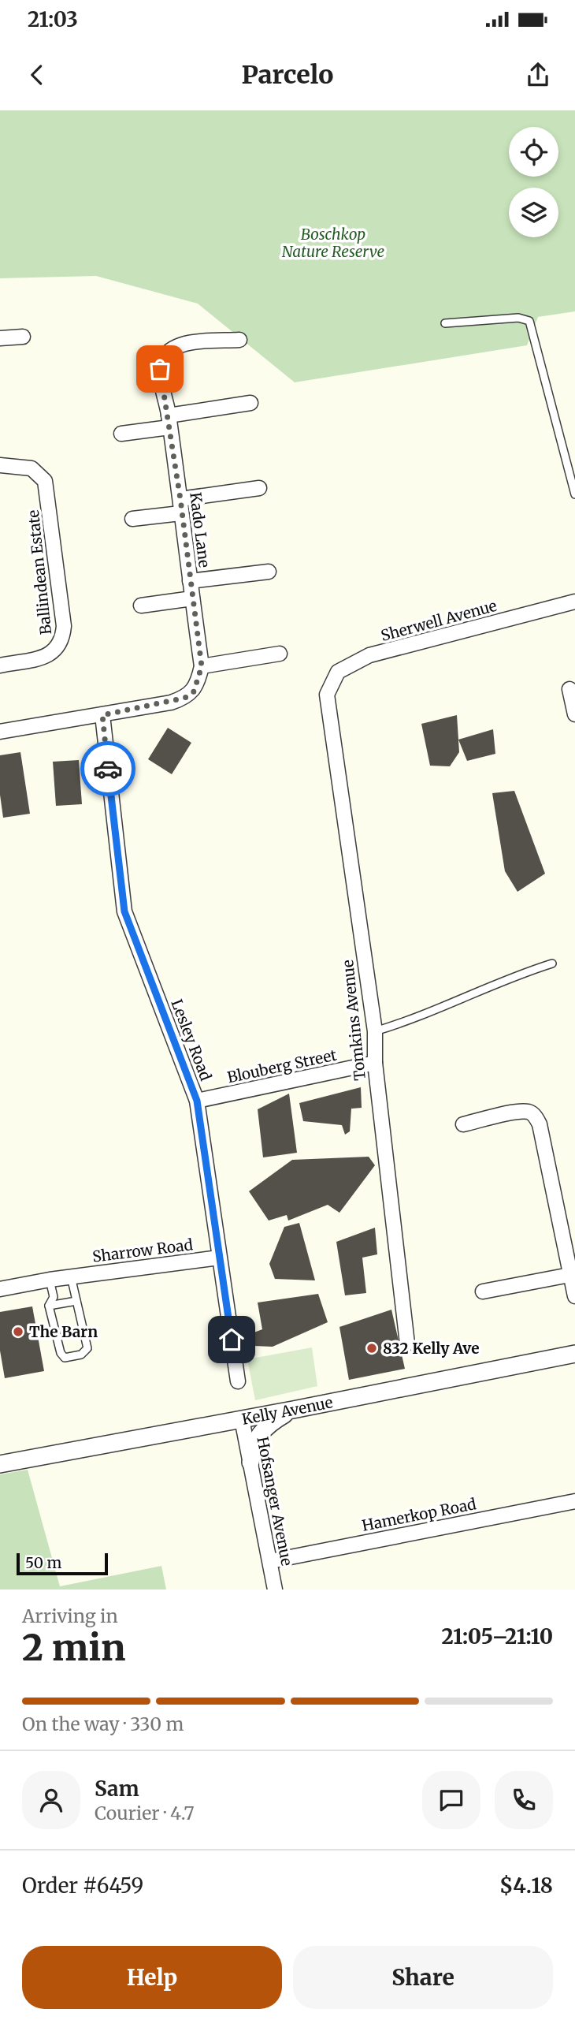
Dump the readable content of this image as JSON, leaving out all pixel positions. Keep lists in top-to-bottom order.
{
  "streets": {
    "street": [
      "Kado Lane",
      "Ballindean Estate",
      "Sherwell Avenue",
      "Tomkins Avenue",
      "Lesley Road",
      "Blouberg Street",
      "Sharrow Road",
      "Kelly Avenue",
      "Hofsanger Avenue",
      "Hamerkop Road"
    ]
  },
  "crossings": [
    ["Kado Lane", "Lesley Road"],
    ["Sherwell Avenue", "Tomkins Avenue"],
    ["Tomkins Avenue", "Blouberg Street"],
    ["Lesley Road", "Blouberg Street"],
    ["Lesley Road", "Sharrow Road"],
    ["Kelly Avenue", "Hofsanger Avenue"],
    ["Hofsanger Avenue", "Hamerkop Road"]
  ],
  "parks": ["Boschkop Nature Reserve"],
  "places": ["The Barn", "832 Kelly Ave"],
  "scale_bar": "50 m",
  "page": {
    "status": "21:03",
    "header": "Parcelo",
    "scale": "50 m",
    "heading": ["2 min", "Arriving in", "21:05–21:10"],
    "panel": [
      "Sam",
      "Courier · 4.7",
      "Order #6459",
      "$4.18"
    ],
    "bar": "On the way · 330 m",
    "buttons": ["Help", "Share"]
  }
}
